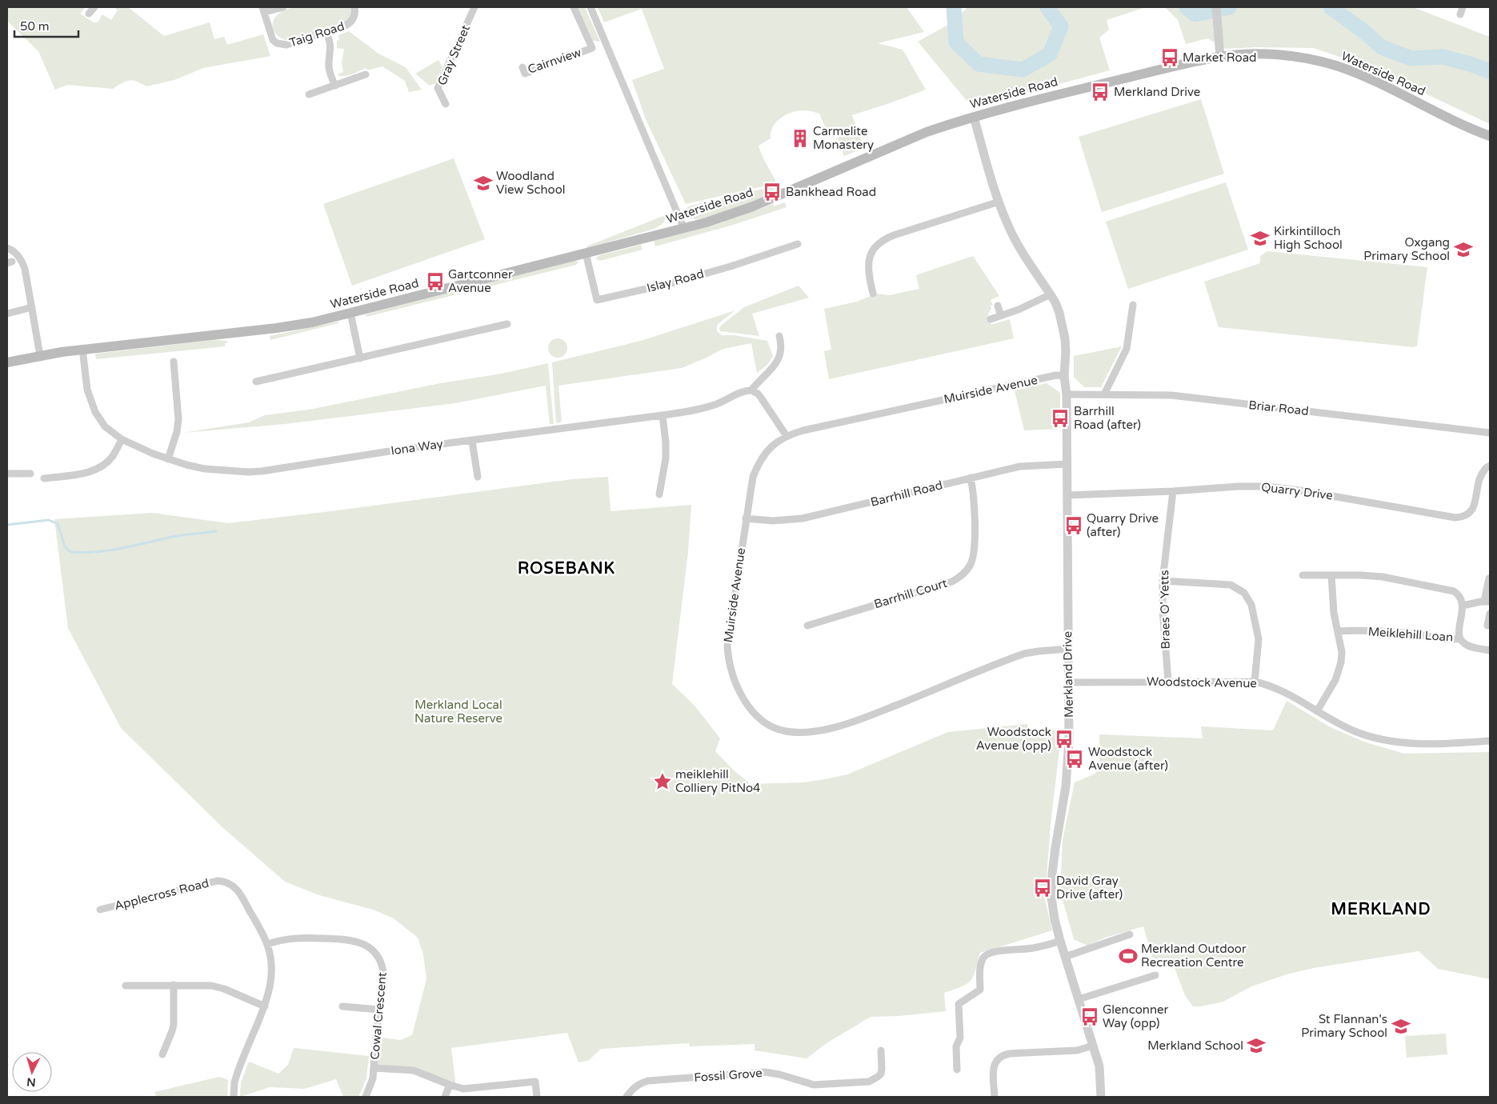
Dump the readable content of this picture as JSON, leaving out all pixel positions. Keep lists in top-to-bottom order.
{
  "streets": {
    "main road": ["Waterside Road"],
    "street": [
      "Taig Road",
      "Gray Street",
      "Cairnview",
      "Islay Road",
      "Muirside Avenue",
      "Briar Road",
      "Iona Way",
      "Quarry Drive",
      "Barrhill Road",
      "Barrhill Court",
      "Braes O' Yetts",
      "Meiklehill Loan",
      "Merkland Drive",
      "Woodstock Avenue",
      "Applecross Road",
      "Cowal Crescent",
      "Fossil Grove"
    ]
  },
  "crossings": [
    ["Waterside Road", "Islay Road"],
    ["Waterside Road", "Iona Way"],
    ["Waterside Road", "Merkland Drive"],
    ["Muirside Avenue", "Barrhill Road"],
    ["Muirside Avenue", "Merkland Drive"],
    ["Briar Road", "Merkland Drive"],
    ["Quarry Drive", "Braes O' Yetts"],
    ["Quarry Drive", "Merkland Drive"],
    ["Barrhill Road", "Barrhill Court"],
    ["Barrhill Road", "Merkland Drive"],
    ["Braes O' Yetts", "Woodstock Avenue"],
    ["Merkland Drive", "Woodstock Avenue"],
    ["Applecross Road", "Cowal Crescent"]
  ],
  "districts": ["ROSEBANK", "MERKLAND"],
  "parks": ["Merkland Local Nature Reserve"],
  "places": {
    "bus stop": [
      "Market Road",
      "Merkland Drive",
      "Bankhead Road",
      "Gartconner Avenue",
      "Barrhill Road (after)",
      "Quarry Drive (after)",
      "Woodstock Avenue (opp)",
      "Woodstock Avenue (after)",
      "David Gray Drive (after)",
      "Glenconner Way (opp)"
    ],
    "building": ["Carmelite Monastery"],
    "school or university": [
      "Woodland View School",
      "Kirkintilloch High School",
      "Oxgang Primary School",
      "St Flannan's Primary School",
      "Merkland School"
    ],
    "place": ["meiklehill Colliery PitNo4"],
    "sports": ["Merkland Outdoor Recreation Centre"]
  },
  "scale_bar": "50 m",
  "north": "bottom"
}
